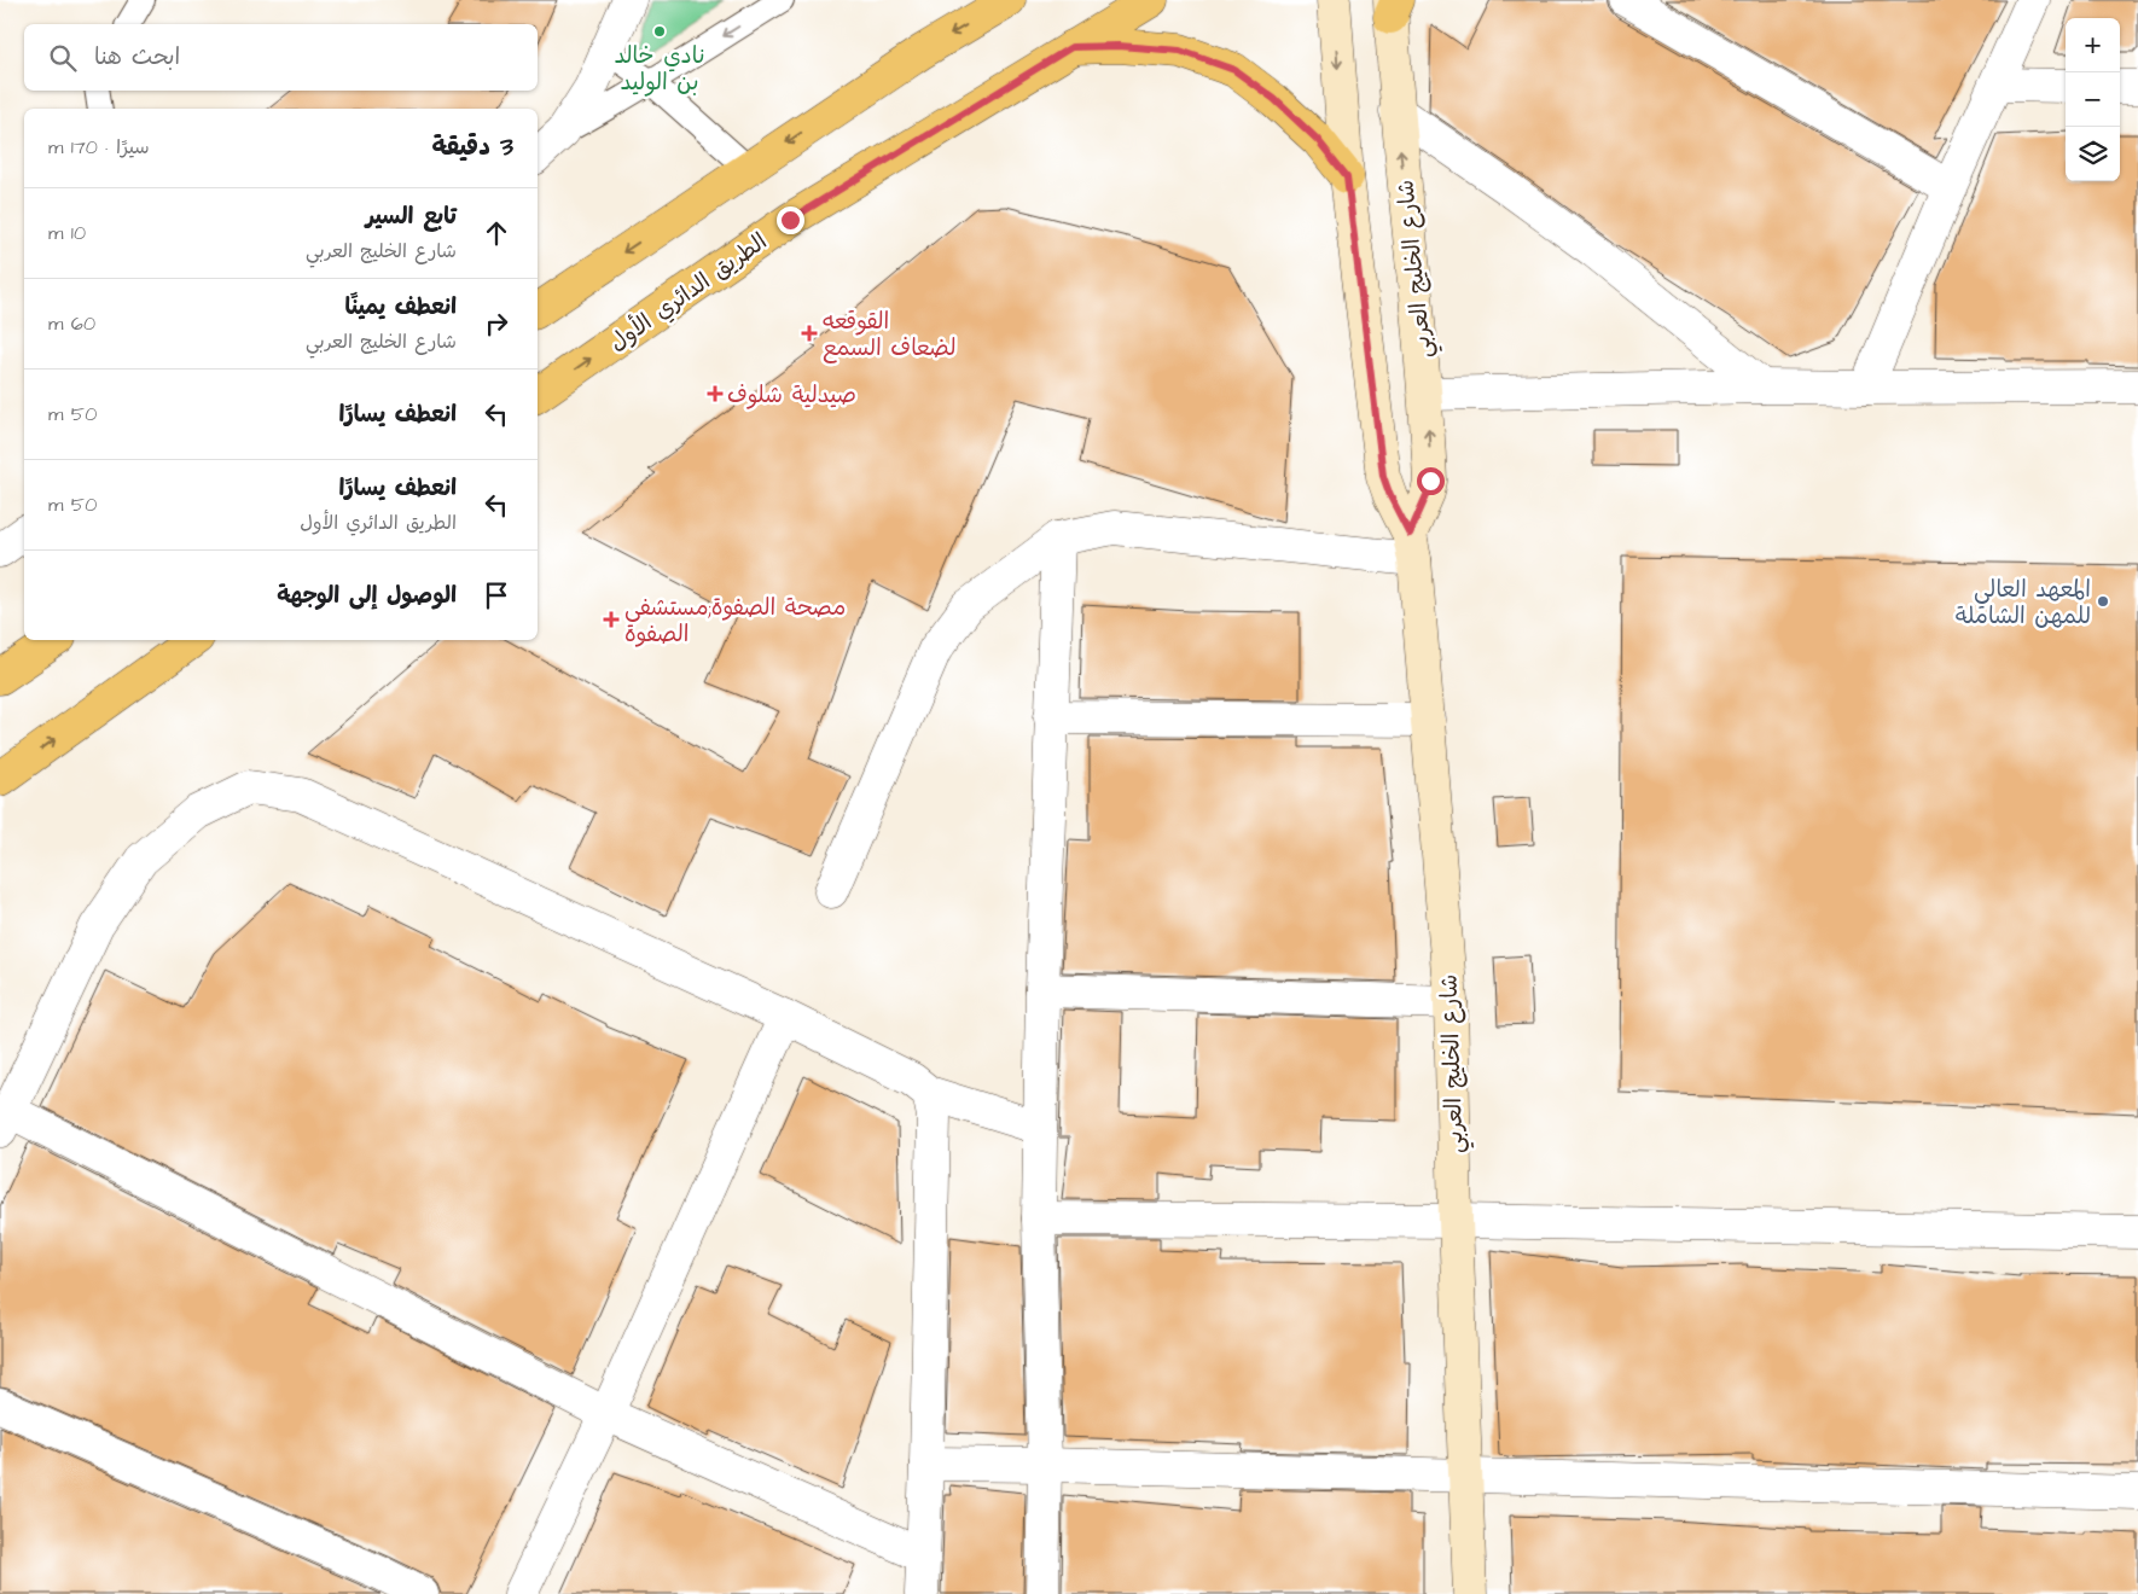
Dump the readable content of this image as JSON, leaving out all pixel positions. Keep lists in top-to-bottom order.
{
  "streets": {
    "main road": ["شارع الخليج العربي", "الطريق الدائري الأول"]
  },
  "places": {
    "other": ["نادي خالد بن الوليد", "المعهد العالي للمهن الشاملة"],
    "health": ["القوقعه لضعاف السمع", "صيدلية شلوف", "مصحة الصفوة;مستشفى الصفوة"]
  },
  "page": {
    "map_buttons": ["+", "−"],
    "search": "ابحث هنا",
    "heading": ["3 دقيقة", "سيرًا · 170 m"],
    "list": [
      ["تابع السير", "شارع الخليج العربي", "10 m"],
      ["انعطف يمينًا", "شارع الخليج العربي", "60 m"],
      ["انعطف يسارًا", "50 m"],
      ["انعطف يسارًا", "الطريق الدائري الأول", "50 m"],
      "الوصول إلى الوجهة"
    ]
  }
}
